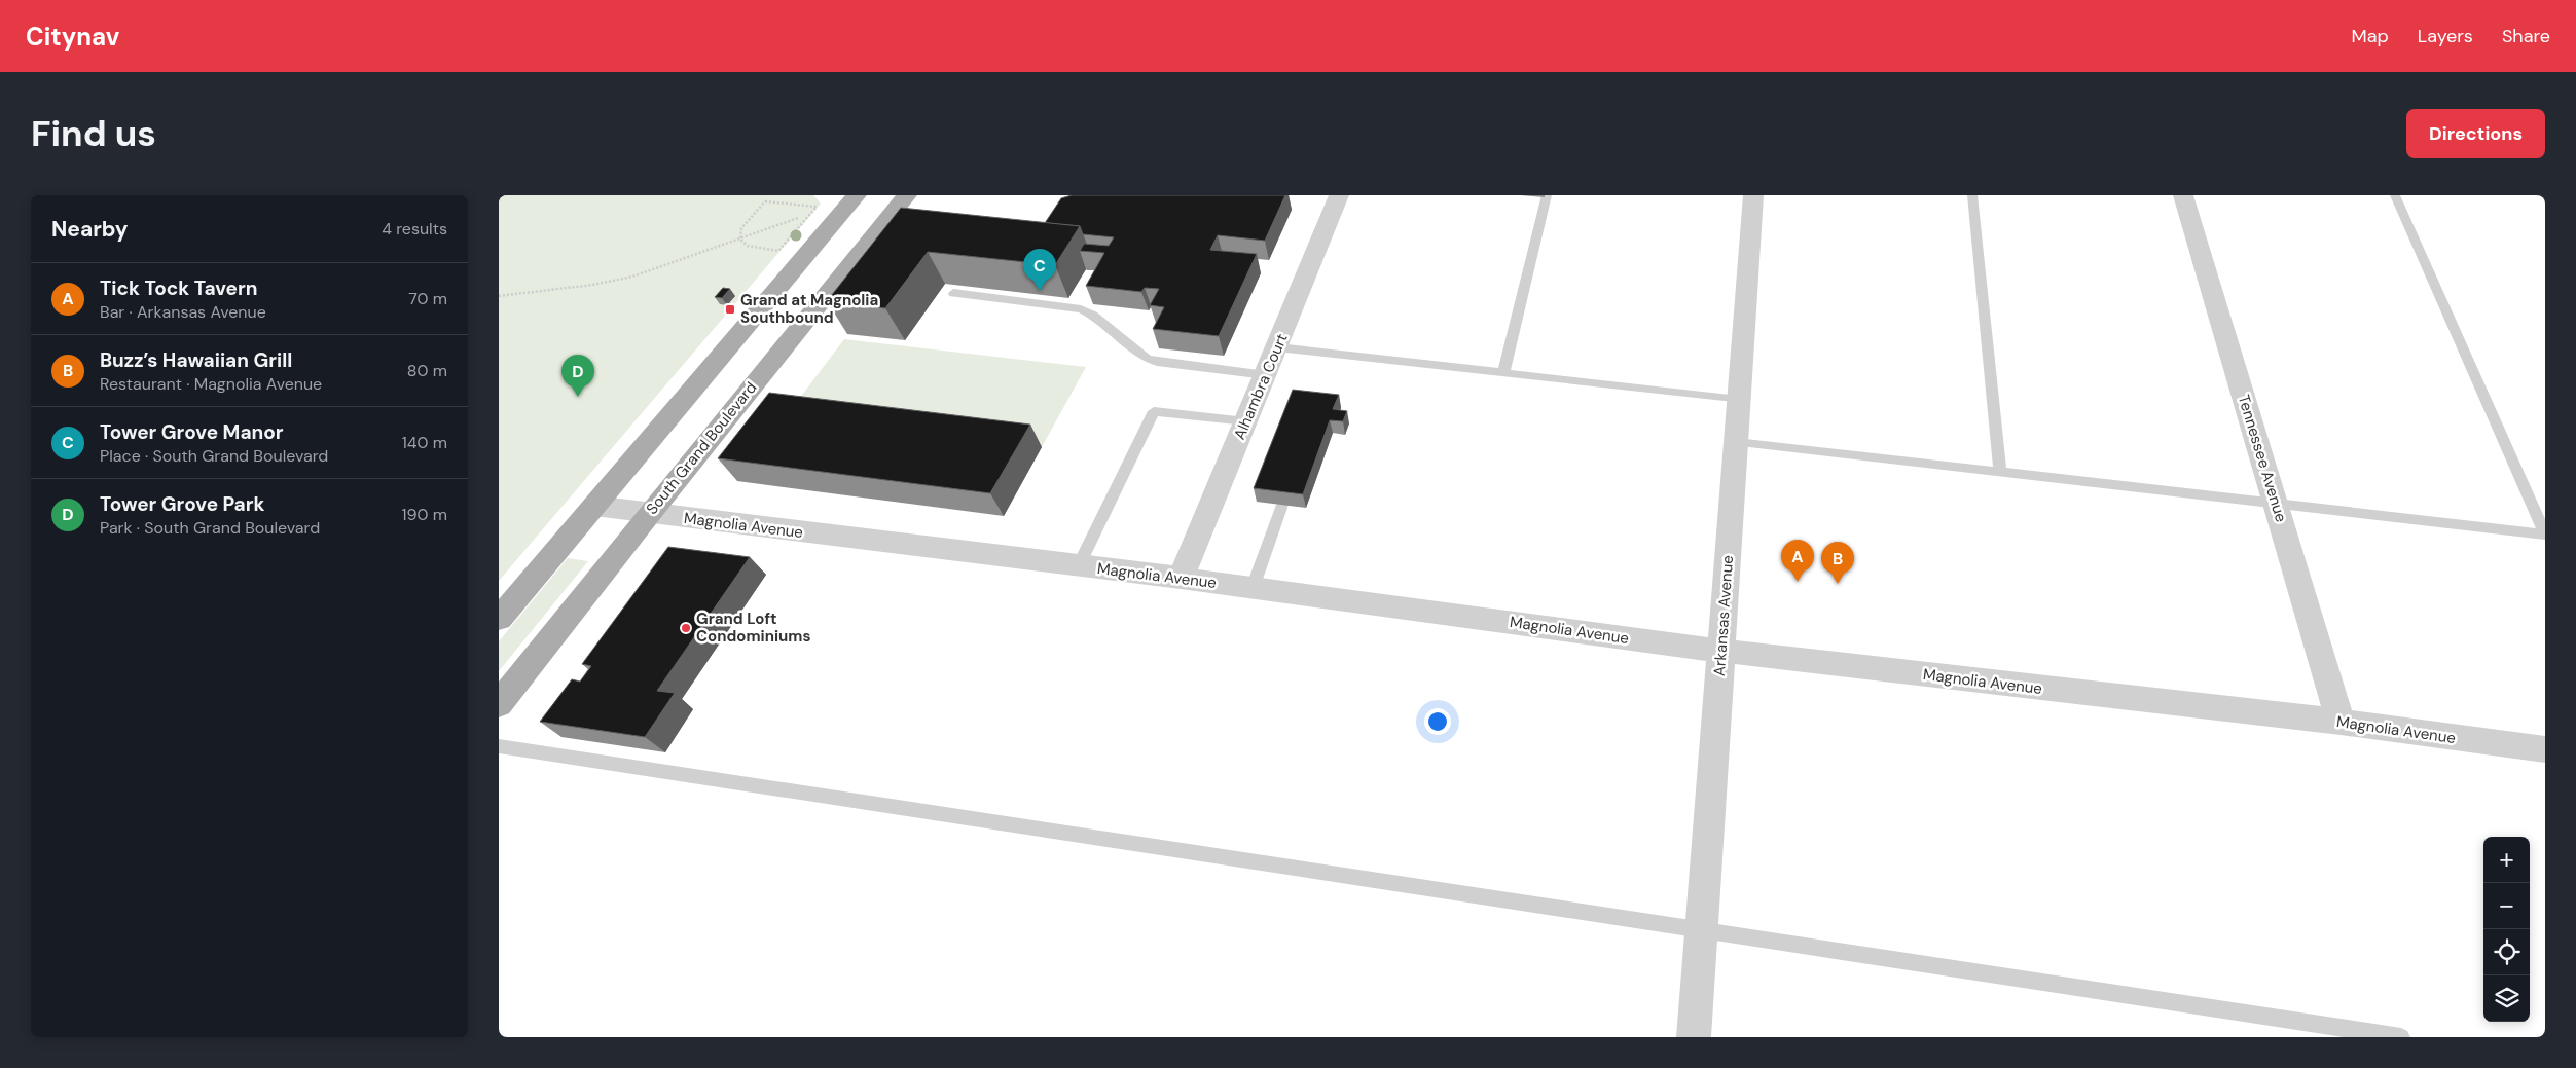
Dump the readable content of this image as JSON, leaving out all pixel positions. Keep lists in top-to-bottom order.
{
  "streets": {
    "main road": ["South Grand Boulevard"],
    "street": [
      "Alhambra Court",
      "Tennessee Avenue",
      "Magnolia Avenue",
      "Arkansas Avenue"
    ]
  },
  "crossings": [
    ["Alhambra Court", "Magnolia Avenue"],
    ["South Grand Boulevard", "Magnolia Avenue"],
    ["Tennessee Avenue", "Magnolia Avenue"],
    ["Magnolia Avenue", "Arkansas Avenue"]
  ],
  "places": {
    "transit": ["Grand at Magnolia Southbound"],
    "other": ["Grand Loft Condominiums"]
  },
  "page": {
    "header": "Citynav",
    "nav": ["Map", "Layers", "Share"],
    "buttons": "Directions",
    "title": "Find us",
    "heading": ["Nearby", "4 results"],
    "pins": [
      "C",
      "D",
      "A",
      "B"
    ],
    "list": [
      {
        "mark": "A",
        "name": "Tick Tock Tavern",
        "note": "Bar · Arkansas Avenue",
        "value": "70 m"
      },
      {
        "mark": "B",
        "name": "Buzz’s Hawaiian Grill",
        "note": "Restaurant · Magnolia Avenue",
        "value": "80 m"
      },
      {
        "mark": "C",
        "name": "Tower Grove Manor",
        "note": "Place · South Grand Boulevard",
        "value": "140 m"
      },
      {
        "mark": "D",
        "name": "Tower Grove Park",
        "note": "Park · South Grand Boulevard",
        "value": "190 m"
      }
    ],
    "map_buttons": ["+", "−"]
  }
}
